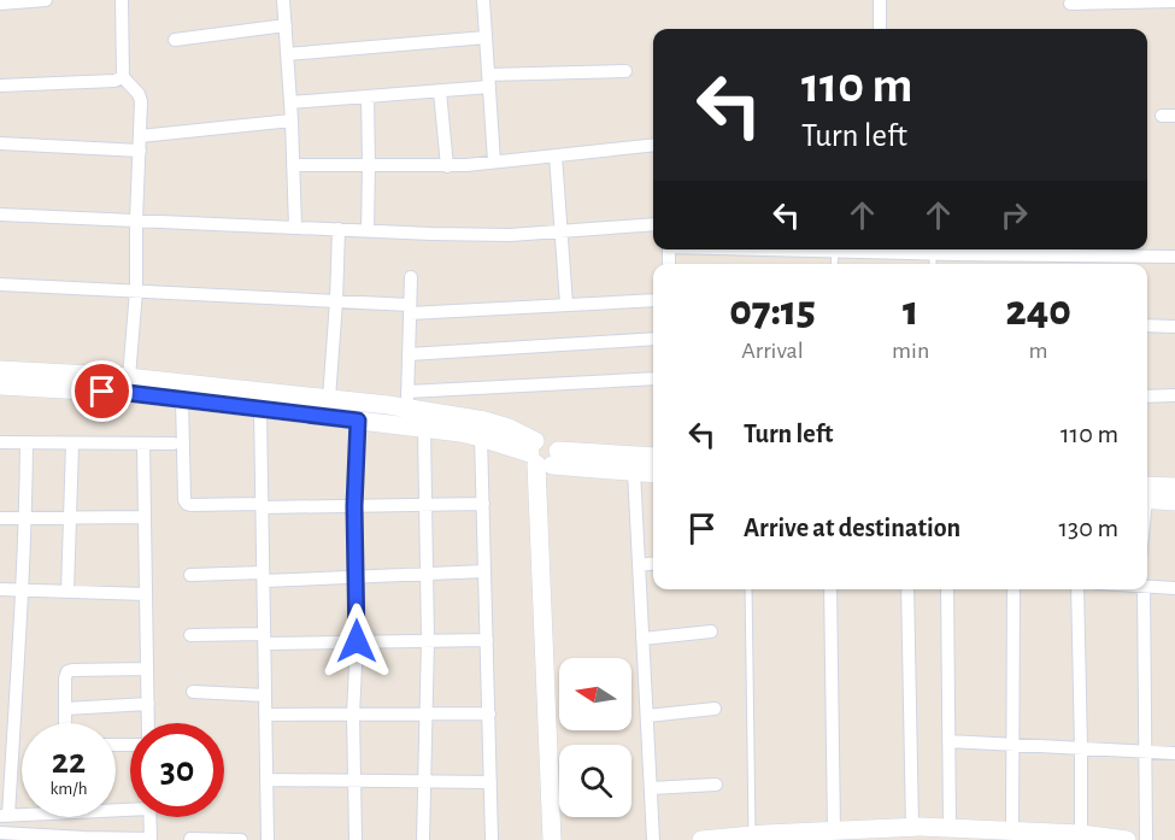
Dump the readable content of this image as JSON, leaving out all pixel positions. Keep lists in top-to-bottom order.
{
  "north": "left",
  "page": {
    "turn": ["110 m", "Turn left"],
    "eta": [
      "07:15",
      "Arrival",
      "1",
      "min",
      "240",
      "m"
    ],
    "list": [
      {
        "name": "Turn left",
        "value": "110 m"
      },
      {
        "name": "Arrive at destination",
        "value": "130 m"
      }
    ],
    "speed": "22 km/h",
    "limit": "30"
  }
}
